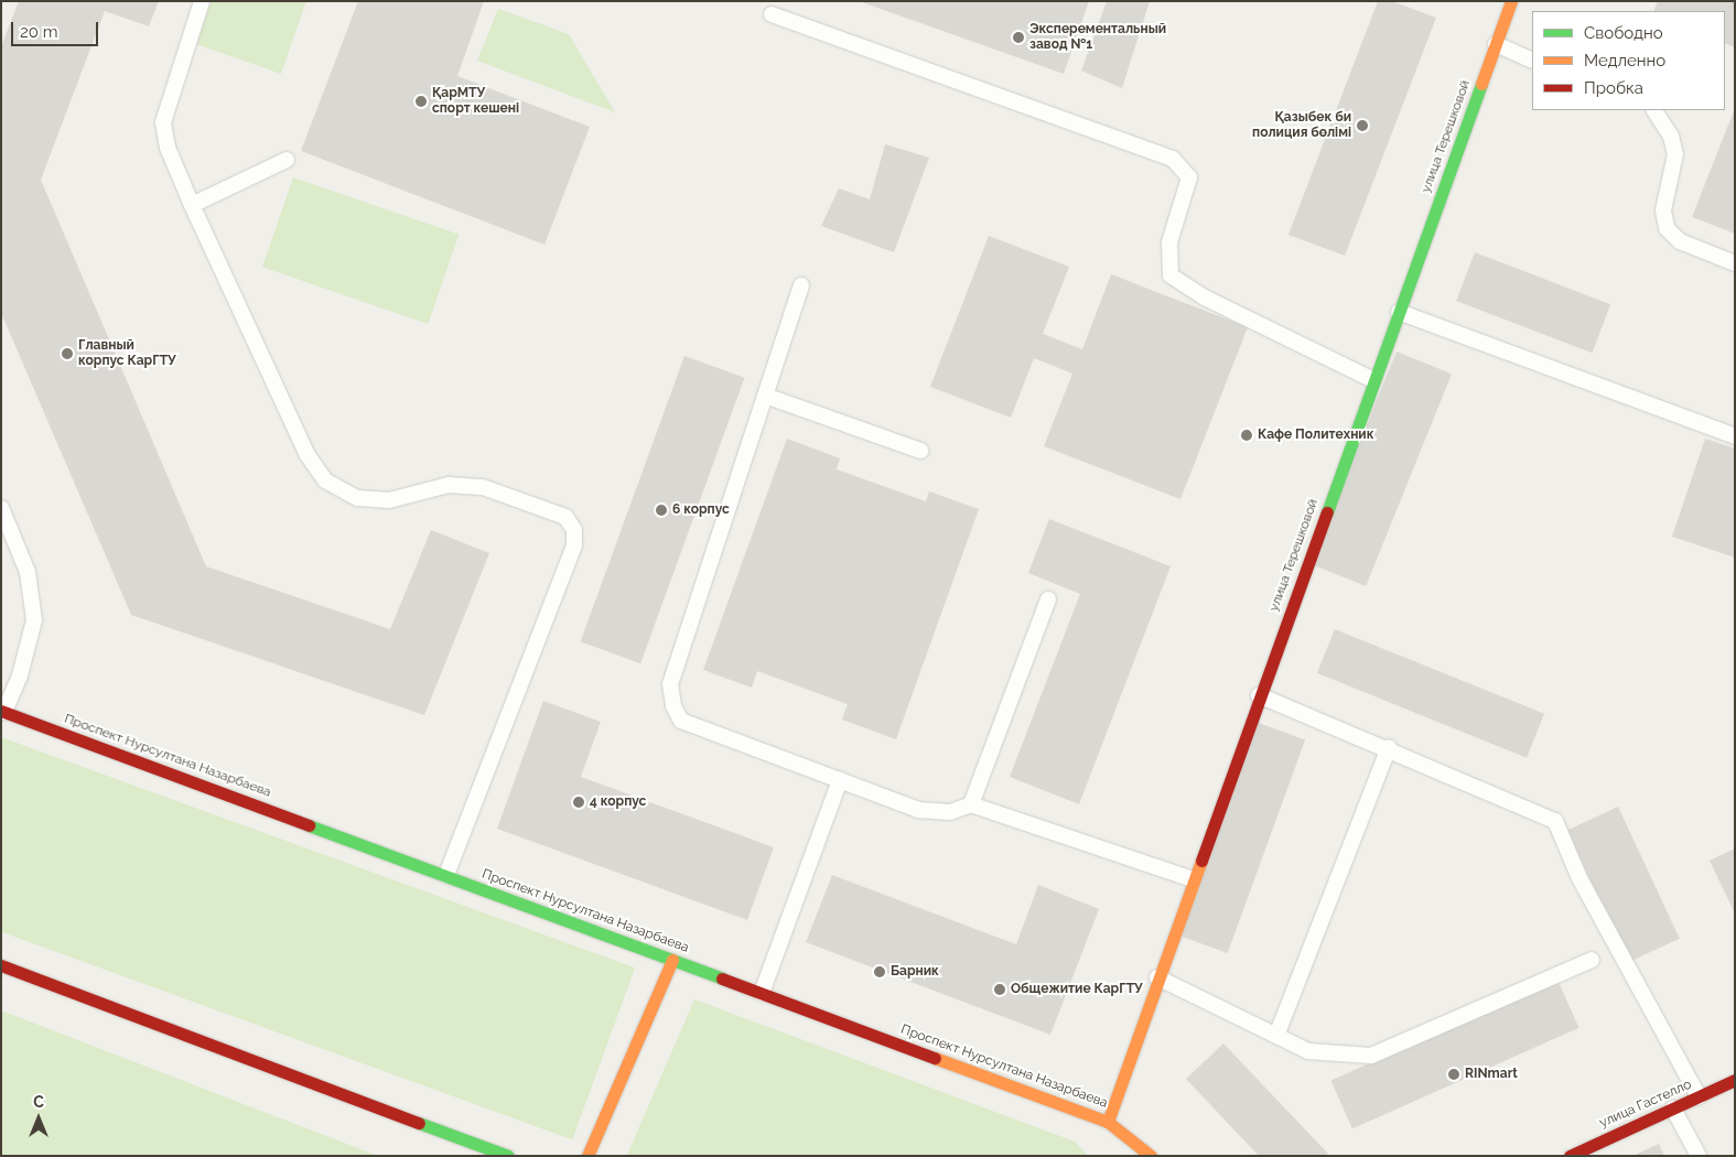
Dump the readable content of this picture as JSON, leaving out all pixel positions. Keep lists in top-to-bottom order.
{
  "streets": {
    "main road": ["улица Терешковой", "Проспект Нурсултана Назарбаева", "улица Гастелло"]
  },
  "crossings": [
    ["улица Терешковой", "Проспект Нурсултана Назарбаева"]
  ],
  "places": [
    "Эксперементальный завод №1",
    "ҚарМТУ спорт кешені",
    "Қазыбек би полиция бөлімі",
    "Главный корпус КарГТУ",
    "Кафе Политехник",
    "6 корпус",
    "4 корпус",
    "Барник",
    "Общежитие КарГТУ",
    "RINmart"
  ],
  "legend": ["Свободно", "Медленно", "Пробка"],
  "scale_bar": "20 m",
  "north": "top"
}
